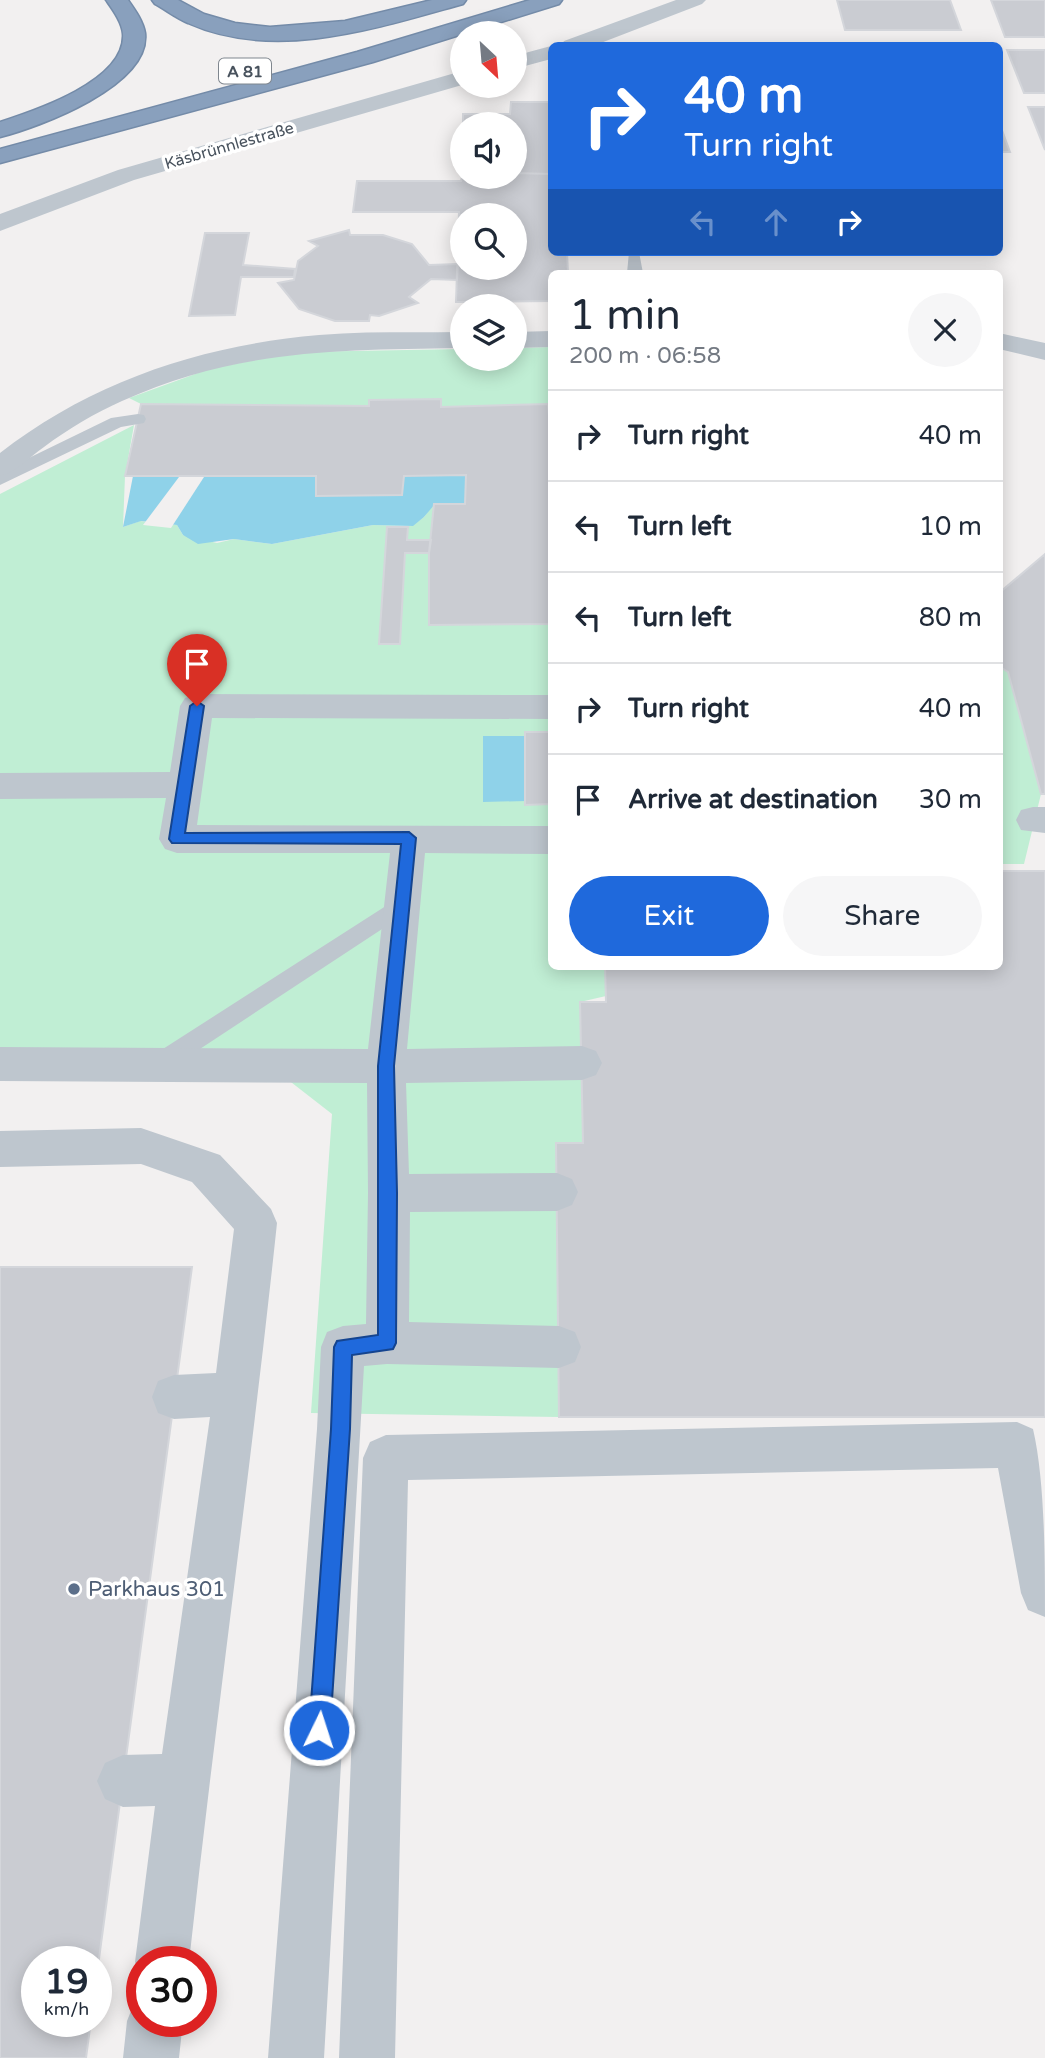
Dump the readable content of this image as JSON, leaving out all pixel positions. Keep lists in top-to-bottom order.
{
  "streets": {
    "highway": ["A 81"],
    "street": ["Käsbrünnlestraße"]
  },
  "places": ["Parkhaus 301"],
  "north": "bottom right",
  "page": {
    "turn": ["40 m", "Turn right"],
    "heading": ["1 min", "200 m · 06:58"],
    "list": [
      {
        "name": "Turn right",
        "value": "40 m"
      },
      {
        "name": "Turn left",
        "value": "10 m"
      },
      {
        "name": "Turn left",
        "value": "80 m"
      },
      {
        "name": "Turn right",
        "value": "40 m"
      },
      {
        "name": "Arrive at destination",
        "value": "30 m"
      }
    ],
    "buttons": ["Exit", "Share"],
    "speed": "19 km/h",
    "limit": "30"
  }
}
